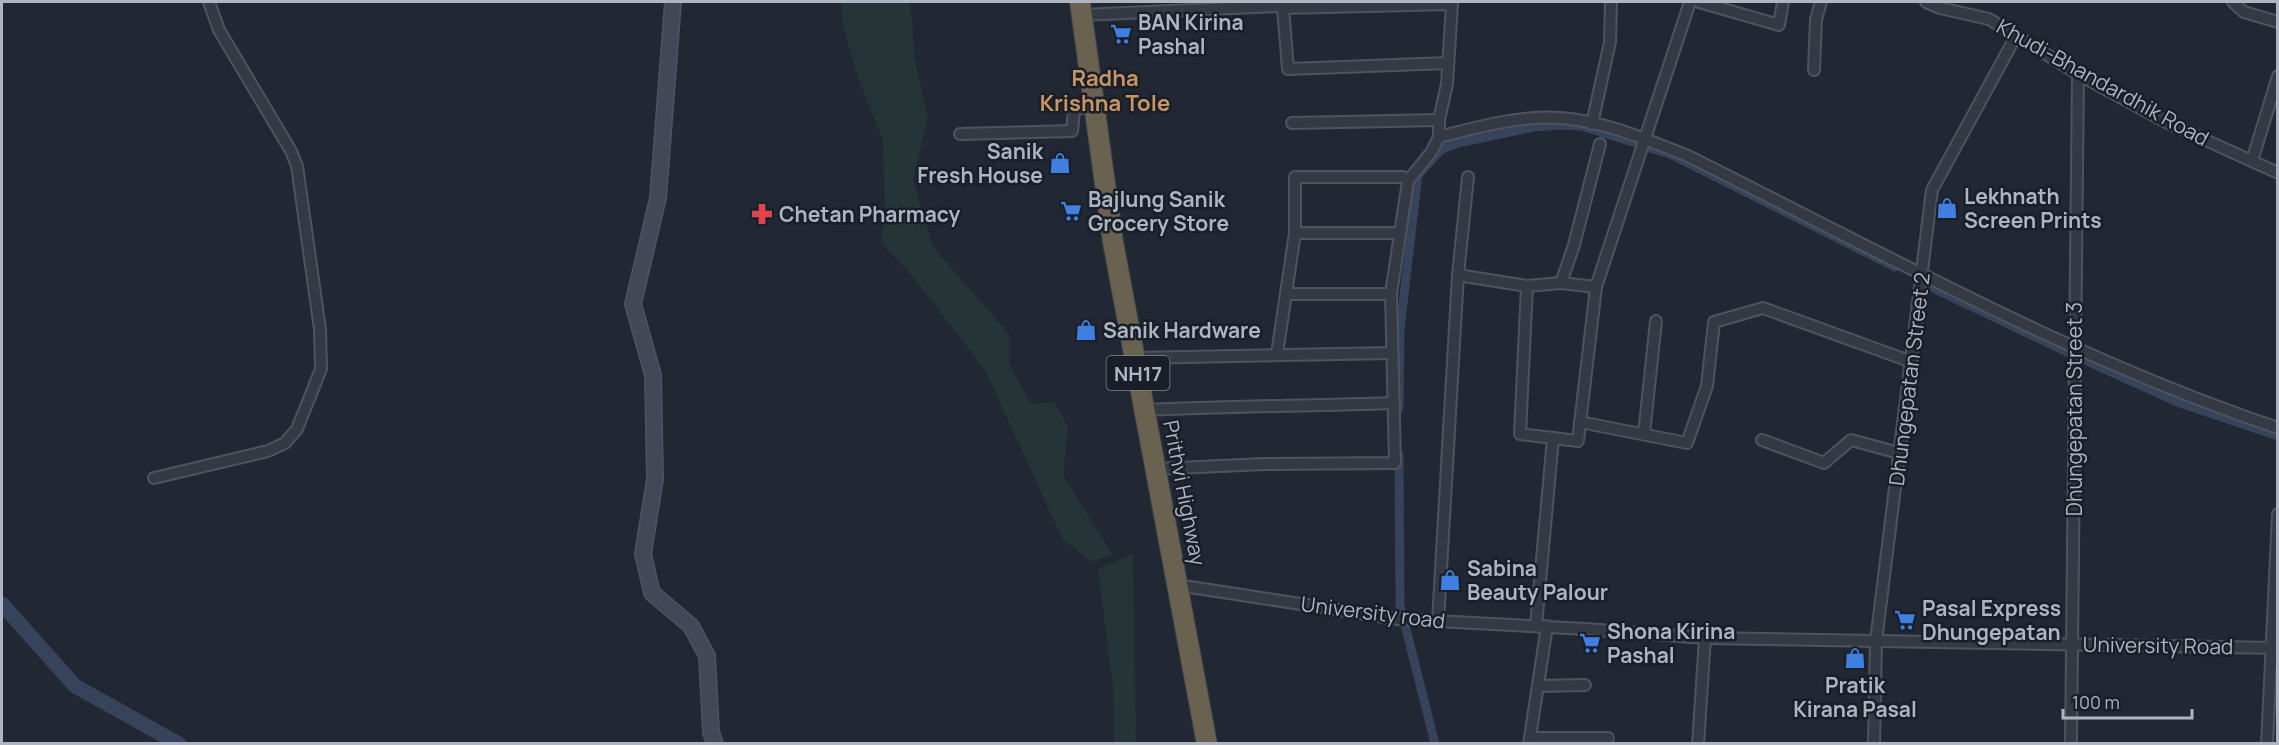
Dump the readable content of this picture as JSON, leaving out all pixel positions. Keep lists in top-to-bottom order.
{
  "streets": {
    "highway": ["NH17", "Prithvi Highway"],
    "street": [
      "Khudi-Bhandardhik Road",
      "Dhungepatan Street 2",
      "Dhungepatan Street 3",
      "University road",
      "University Road"
    ]
  },
  "crossings": [
    ["Khudi-Bhandardhik Road", "Dhungepatan Street 2"],
    ["Khudi-Bhandardhik Road", "Dhungepatan Street 3"],
    ["Dhungepatan Street 2", "University Road"],
    ["Dhungepatan Street 3", "University Road"],
    ["Prithvi Highway", "University road"],
    ["University road", "University Road"]
  ],
  "districts": ["Radha Krishna Tole"],
  "places": {
    "supermarket": [
      "BAN Kirina Pashal",
      "Bajlung Sanik Grocery Store",
      "Pasal Express Dhungepatan",
      "Shona Kirina Pashal"
    ],
    "shop": [
      "Sanik Fresh House",
      "Lekhnath Screen Prints",
      "Sanik Hardware",
      "Sabina Beauty Palour",
      "Pratik Kirana Pasal"
    ],
    "pharmacy": ["Chetan Pharmacy"]
  },
  "scale_bar": "100 m"
}
